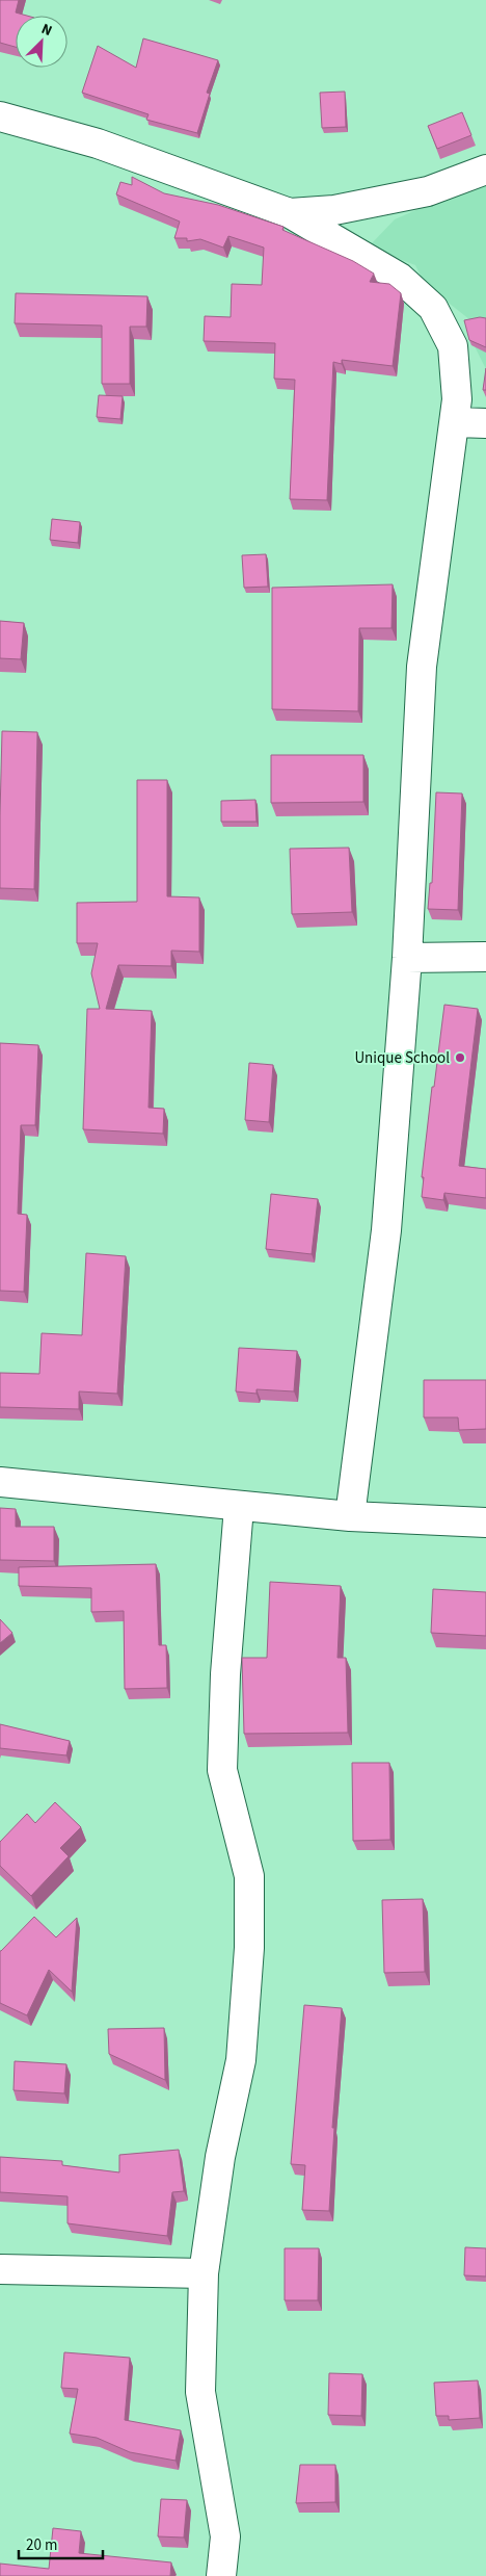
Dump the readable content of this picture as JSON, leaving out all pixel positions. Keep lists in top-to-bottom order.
{
  "places": ["Unique School"],
  "scale_bar": "20 m",
  "north": "top right"
}
